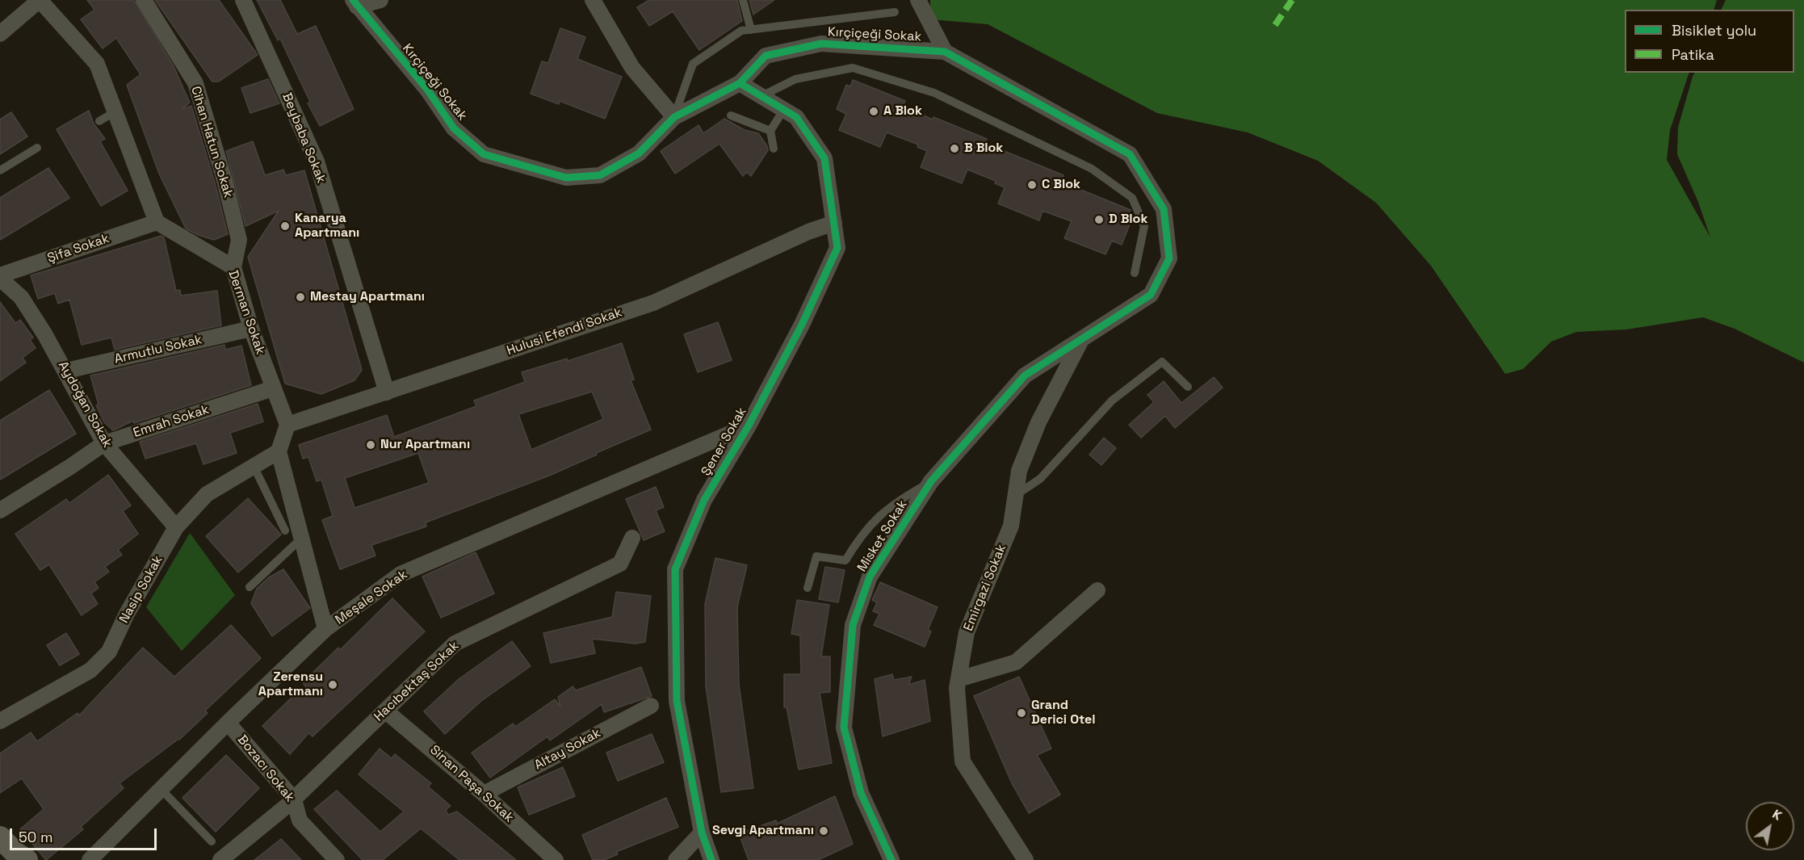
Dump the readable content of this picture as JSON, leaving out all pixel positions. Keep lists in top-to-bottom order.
{
  "streets": {
    "street": [
      "Kırçiçeği Sokak",
      "Beybaba Sokak",
      "Cihan Hatun Sokak",
      "Şifa Sokak",
      "Derman Sokak",
      "Hulusi Efendi Sokak",
      "Armutlu Sokak",
      "Aydoğan Sokak",
      "Emrah Sokak",
      "Şener Sokak",
      "Misket Sokak",
      "Emirgazi Sokak",
      "Nasip Sokak",
      "Meşale Sokak",
      "Hacıbektaş Sokak",
      "Altay Sokak",
      "Bozacı Sokak",
      "Sinan Paşa Sokak"
    ]
  },
  "crossings": [
    ["Kırçiçeği Sokak", "Şener Sokak"],
    ["Kırçiçeği Sokak", "Misket Sokak"],
    ["Kırçiçeği Sokak", "Emirgazi Sokak"],
    ["Beybaba Sokak", "Hulusi Efendi Sokak"],
    ["Cihan Hatun Sokak", "Derman Sokak"],
    ["Şifa Sokak", "Derman Sokak"],
    ["Şifa Sokak", "Aydoğan Sokak"],
    ["Derman Sokak", "Hulusi Efendi Sokak"],
    ["Derman Sokak", "Armutlu Sokak"],
    ["Derman Sokak", "Emrah Sokak"],
    ["Hulusi Efendi Sokak", "Şener Sokak"],
    ["Armutlu Sokak", "Aydoğan Sokak"],
    ["Aydoğan Sokak", "Emrah Sokak"],
    ["Aydoğan Sokak", "Nasip Sokak"],
    ["Şener Sokak", "Meşale Sokak"],
    ["Misket Sokak", "Emirgazi Sokak"],
    ["Meşale Sokak", "Bozacı Sokak"],
    ["Hacıbektaş Sokak", "Bozacı Sokak"],
    ["Hacıbektaş Sokak", "Sinan Paşa Sokak"],
    ["Altay Sokak", "Sinan Paşa Sokak"]
  ],
  "places": [
    "A Blok",
    "B Blok",
    "C Blok",
    "D Blok",
    "Kanarya Apartmanı",
    "Mestay Apartmanı",
    "Nur Apartmanı",
    "Zerensu Apartmanı",
    "Grand Derici Otel",
    "Sevgi Apartmanı"
  ],
  "legend": ["Bisiklet yolu", "Patika"],
  "scale_bar": "50 m",
  "north": "top right"
}
